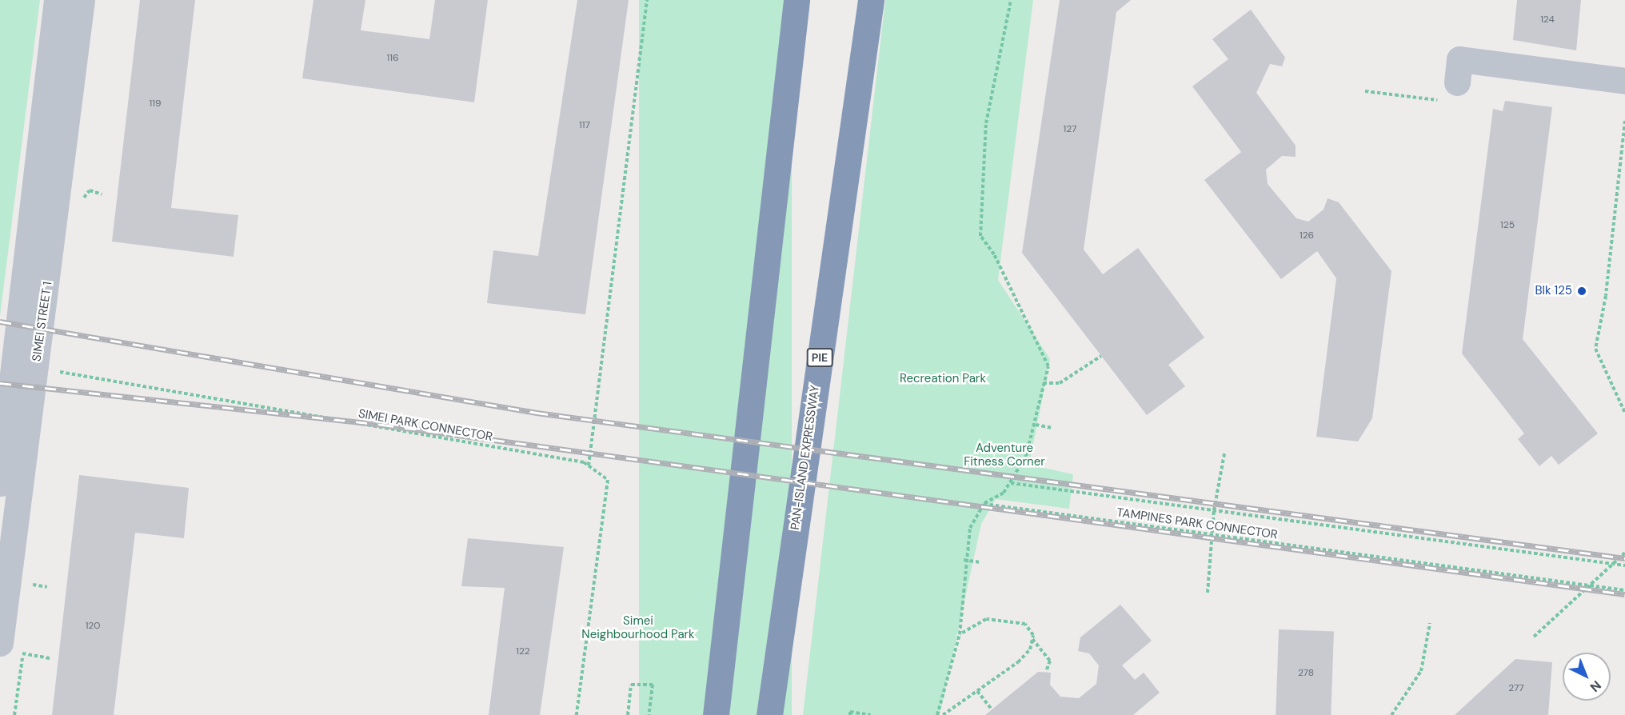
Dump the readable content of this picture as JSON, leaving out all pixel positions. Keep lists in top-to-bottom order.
{
  "streets": {
    "highway": ["PIE", "PAN-ISLAND EXPRESSWAY"],
    "street": ["SIMEI STREET 1"],
    "path": ["SIMEI PARK CONNECTOR", "TAMPINES PARK CONNECTOR"]
  },
  "crossings": [
    ["SIMEI STREET 1", "SIMEI PARK CONNECTOR"]
  ],
  "parks": ["Recreation Park", "Adventure Fitness Corner", "Simei Neighbourhood Park"],
  "places": ["Blk 125"],
  "house_numbers": [
    "124",
    "116",
    "119",
    "117",
    "127",
    "125",
    "126",
    "120",
    "122",
    "278",
    "277"
  ],
  "north": "bottom right"
}
